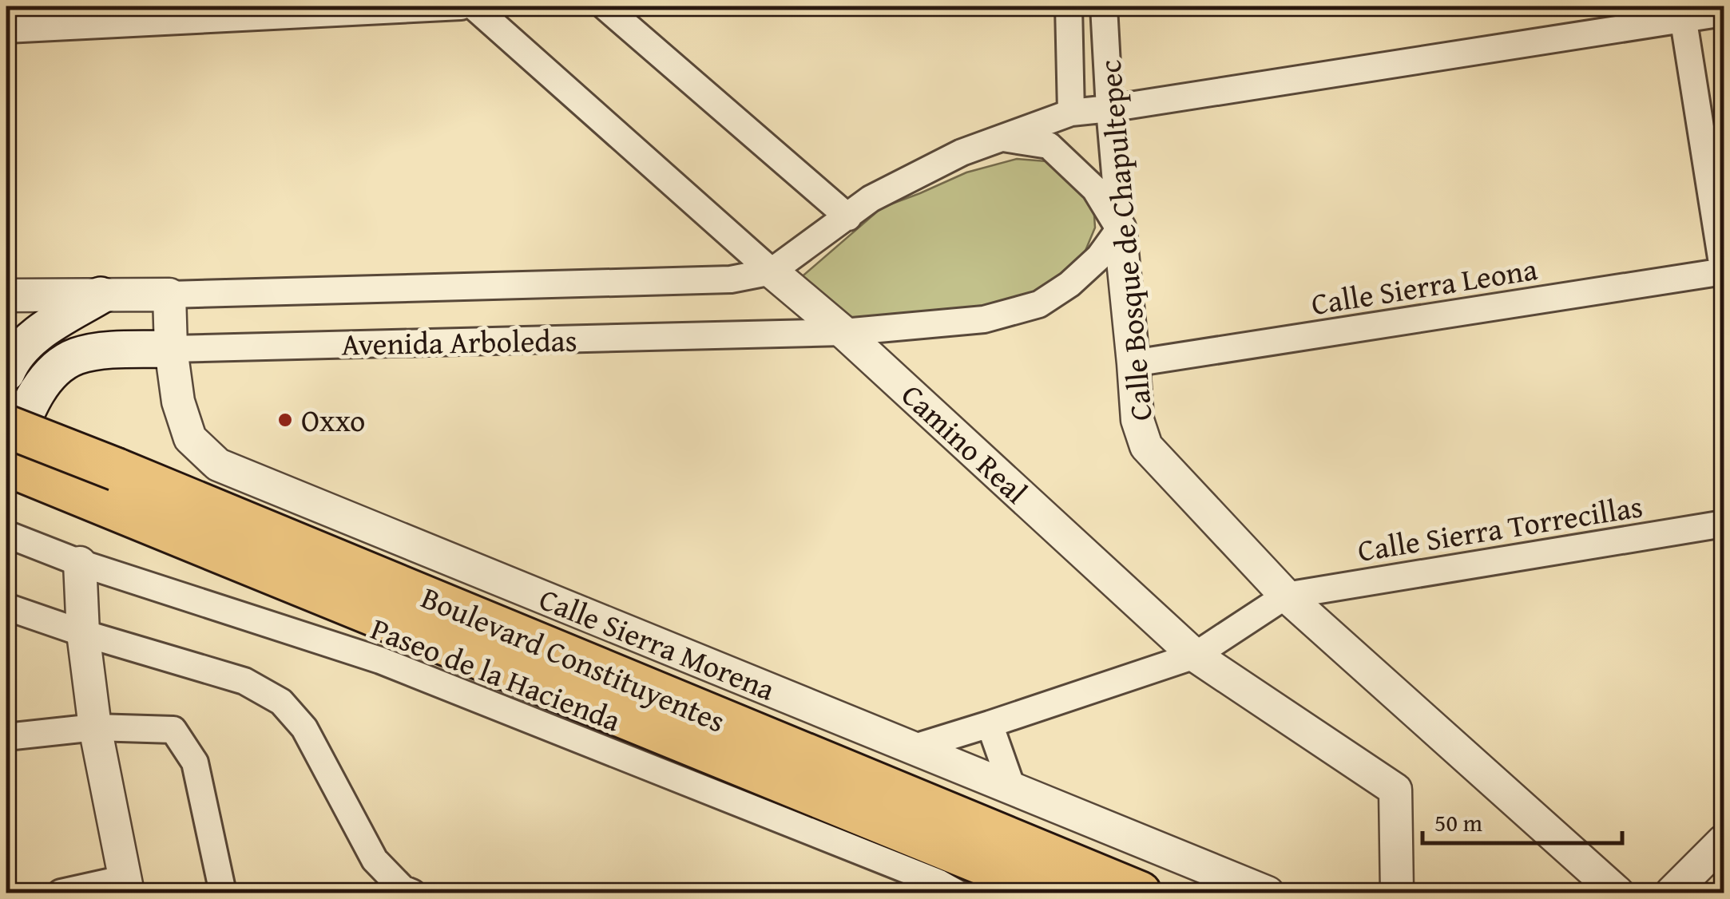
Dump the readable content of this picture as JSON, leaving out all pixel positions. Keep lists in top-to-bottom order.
{
  "streets": {
    "highway": ["Boulevard Constituyentes"],
    "main road": ["Avenida Arboledas"],
    "street": [
      "Calle Bosque de Chapultepec",
      "Calle Sierra Leona",
      "Camino Real",
      "Calle Sierra Torrecillas",
      "Calle Sierra Morena",
      "Paseo de la Hacienda"
    ]
  },
  "crossings": [
    ["Calle Bosque de Chapultepec", "Calle Sierra Leona"],
    ["Calle Bosque de Chapultepec", "Avenida Arboledas"],
    ["Calle Bosque de Chapultepec", "Calle Sierra Torrecillas"],
    ["Avenida Arboledas", "Camino Real"],
    ["Avenida Arboledas", "Calle Sierra Morena"],
    ["Avenida Arboledas", "Boulevard Constituyentes"]
  ],
  "places": ["Oxxo"],
  "scale_bar": "50 m"
}
